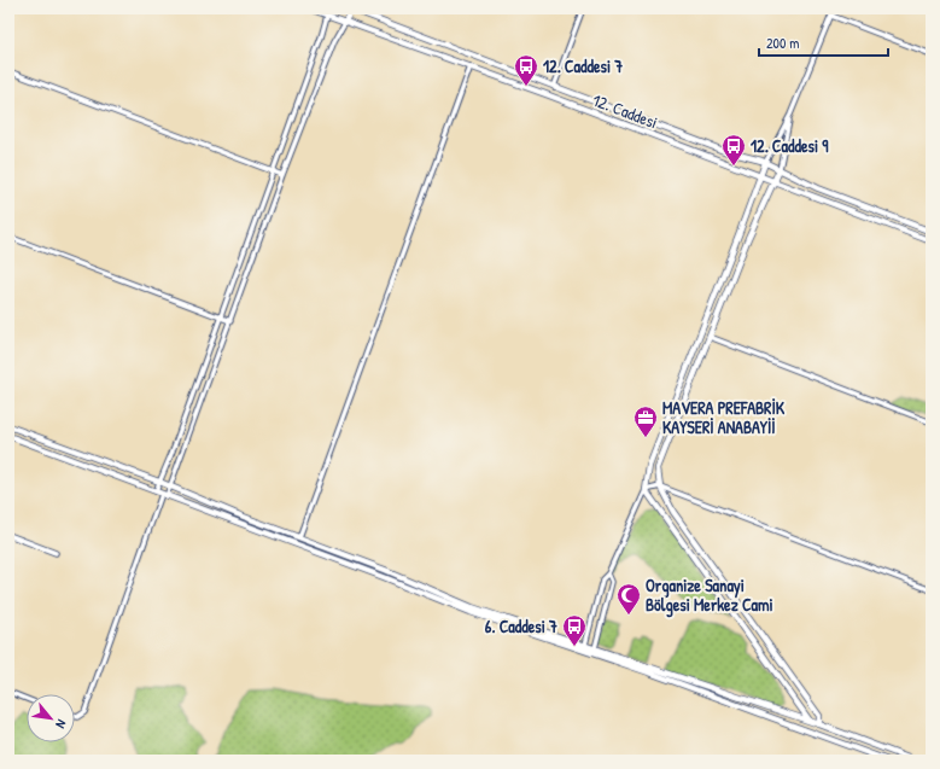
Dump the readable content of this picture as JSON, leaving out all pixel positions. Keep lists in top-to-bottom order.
{
  "streets": {
    "street": ["12. Caddesi"]
  },
  "places": {
    "bus stop": ["12. Caddesi 7", "12. Caddesi 9", "6. Caddesi 7"],
    "office": ["MAVERA PREFABRİK KAYSERİ ANABAYİİ"],
    "mosque": ["Organize Sanayi Bölgesi Merkez Cami"]
  },
  "scale_bar": "200 m",
  "north": "bottom right"
}
